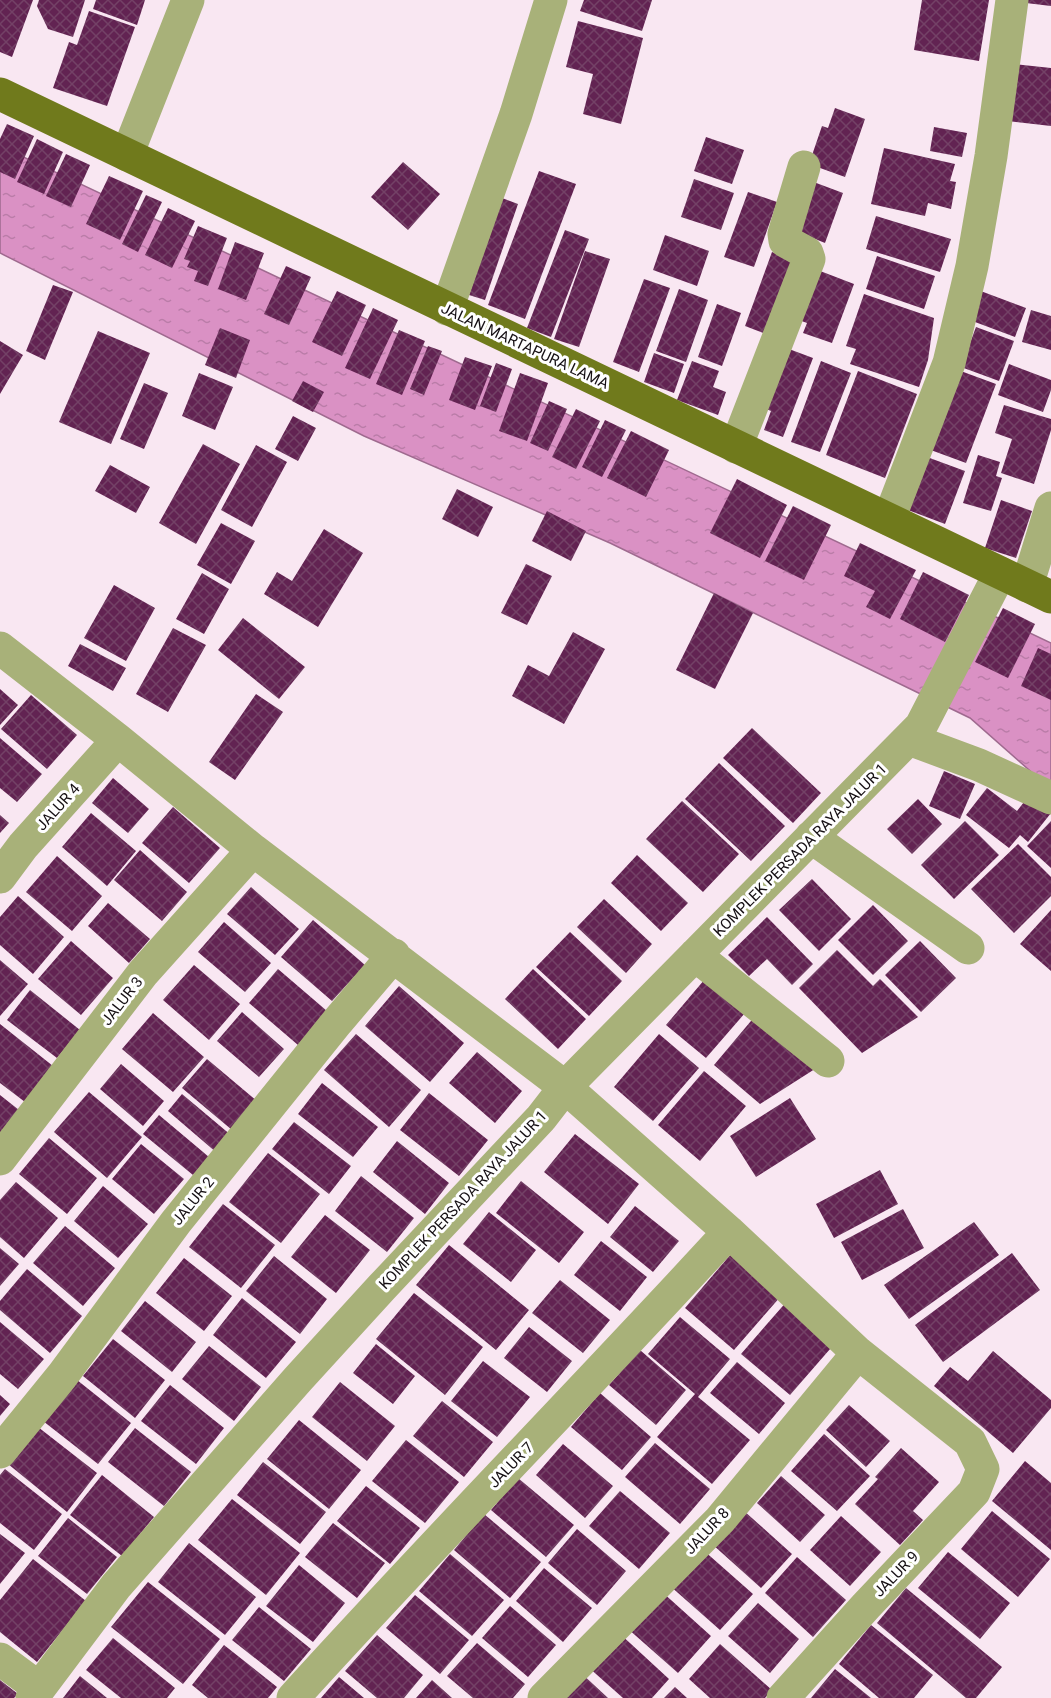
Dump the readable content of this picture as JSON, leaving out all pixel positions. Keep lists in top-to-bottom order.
{
  "streets": {
    "main road": ["JALAN MARTAPURA LAMA"],
    "street": [
      "JALUR 4",
      "KOMPLEK PERSADA RAYA JALUR 1",
      "JALUR 3",
      "JALUR 2",
      "JALUR 7",
      "JALUR 8",
      "JALUR 9"
    ]
  },
  "crossings": [
    ["JALAN MARTAPURA LAMA", "KOMPLEK PERSADA RAYA JALUR 1"],
    ["JALUR 8", "JALUR 9"]
  ]
}
